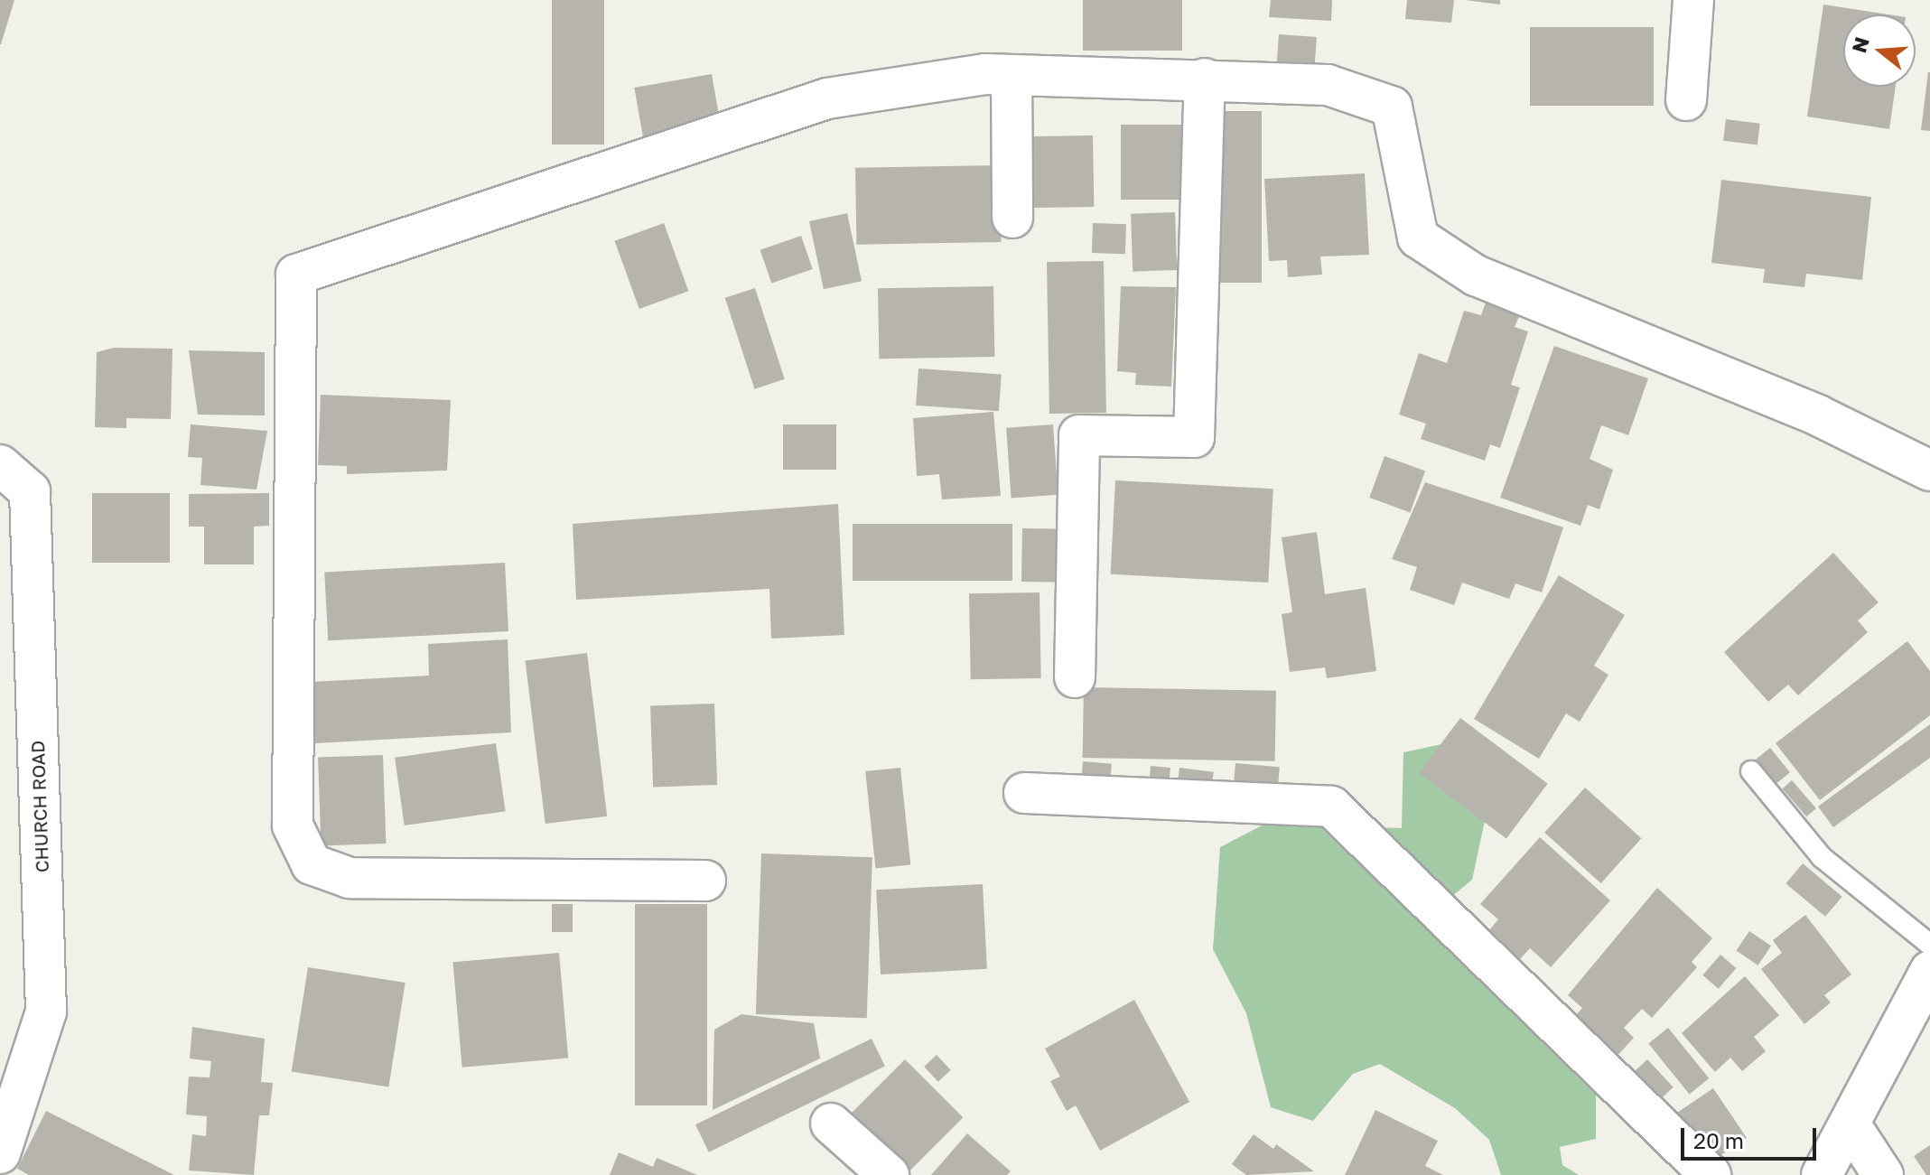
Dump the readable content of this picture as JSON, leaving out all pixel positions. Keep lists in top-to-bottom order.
{
  "streets": {
    "street": ["CHURCH ROAD"]
  },
  "scale_bar": "20 m",
  "north": "left"
}
